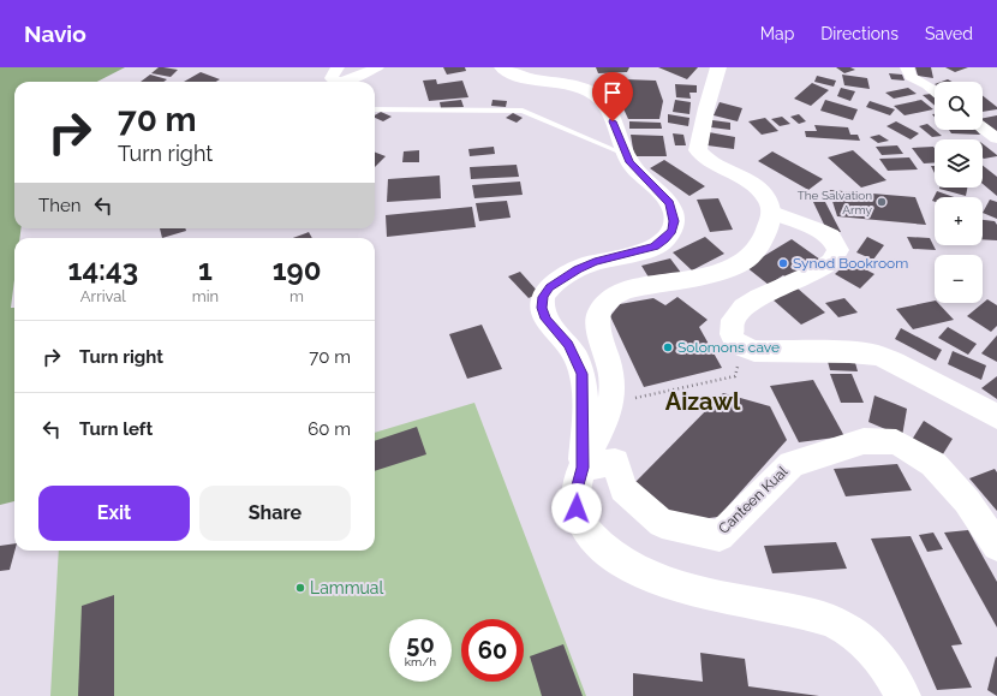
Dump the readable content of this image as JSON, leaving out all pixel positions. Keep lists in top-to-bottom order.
{
  "streets": {
    "main road": ["Canteen Kual"]
  },
  "districts": ["Aizawl"],
  "places": [
    "The Salvation Army",
    "Synod Bookroom",
    "Solomons cave",
    "Lammual"
  ],
  "page": {
    "header": "Navio",
    "nav": ["Map", "Directions", "Saved"],
    "map_buttons": ["+", "−"],
    "turn": ["70 m", "Turn right"],
    "then": "Then",
    "eta": [
      "14:43",
      "Arrival",
      "1",
      "min",
      "190",
      "m"
    ],
    "list": [
      {
        "name": "Turn right",
        "value": "70 m"
      },
      {
        "name": "Turn left",
        "value": "60 m"
      }
    ],
    "buttons": ["Exit", "Share"],
    "speed": "50 km/h",
    "limit": "60"
  }
}
